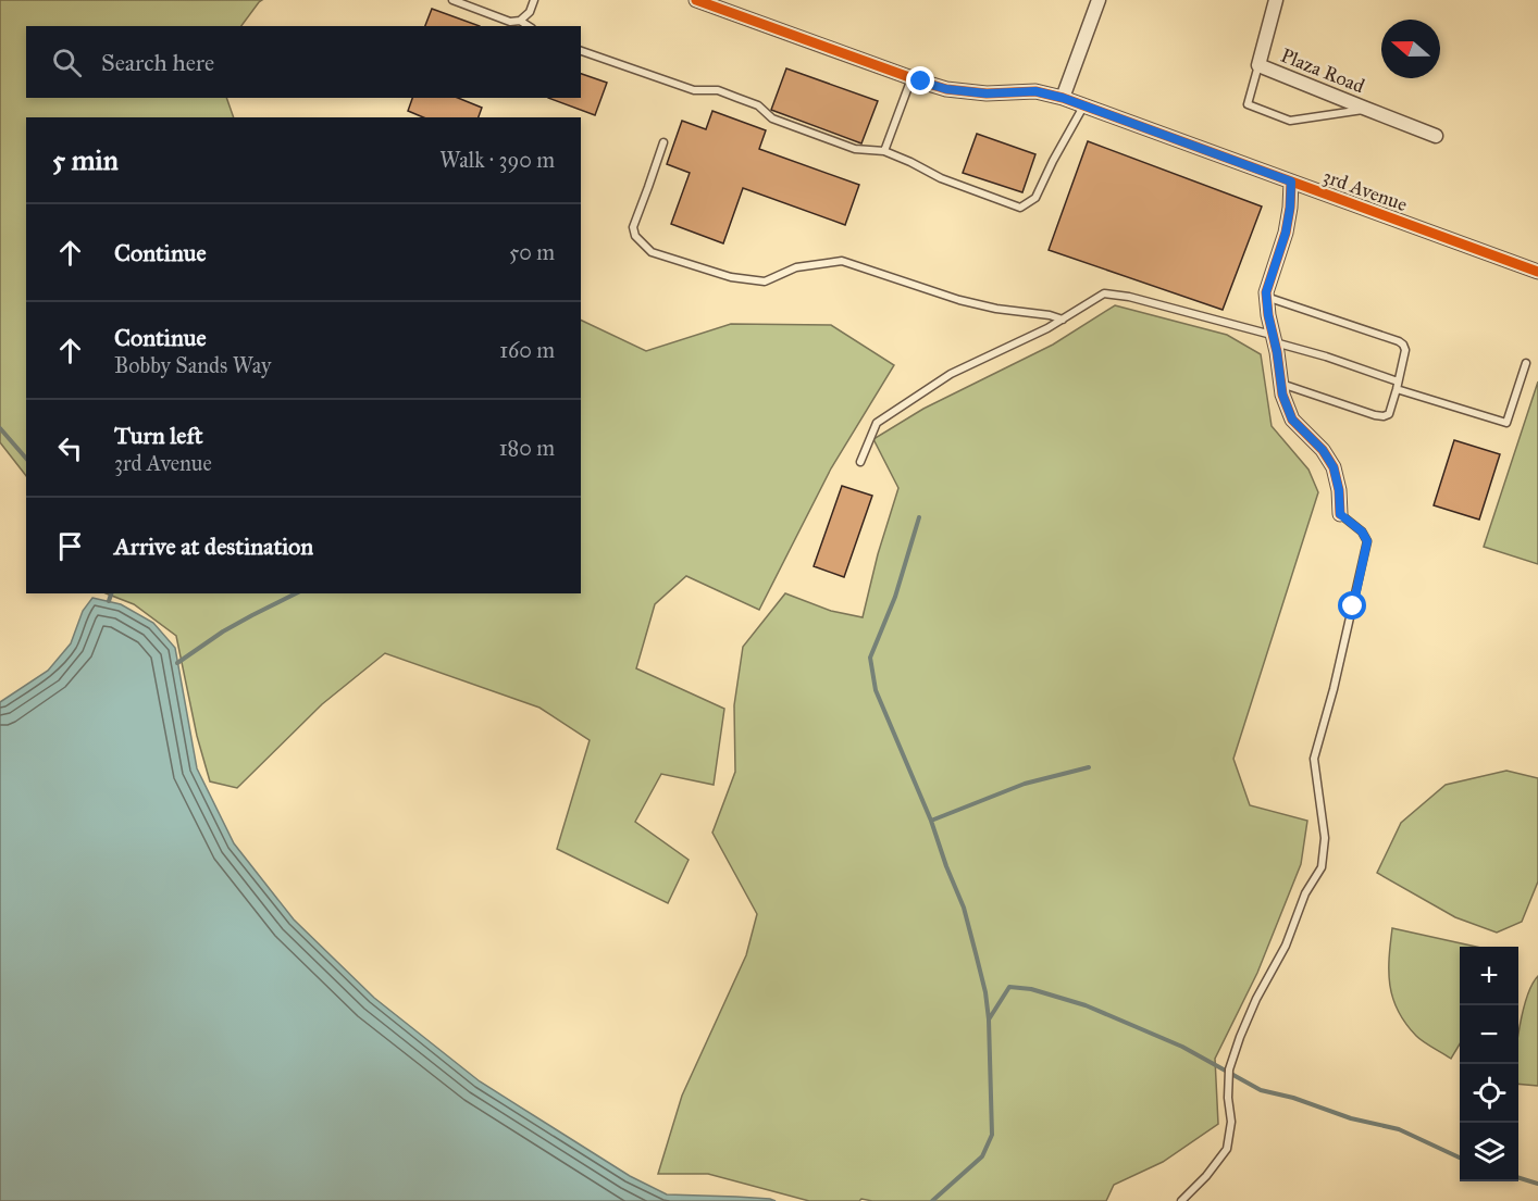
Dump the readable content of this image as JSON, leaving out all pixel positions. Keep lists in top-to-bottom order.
{
  "streets": {
    "street": ["Plaza Road", "3rd Avenue"]
  },
  "north": "left",
  "page": {
    "search": "Search here",
    "heading": ["5 min", "Walk · 390 m"],
    "list": [
      ["Continue", "50 m"],
      ["Continue", "Bobby Sands Way", "160 m"],
      ["Turn left", "3rd Avenue", "180 m"],
      "Arrive at destination"
    ],
    "map_buttons": ["+", "−"]
  }
}
